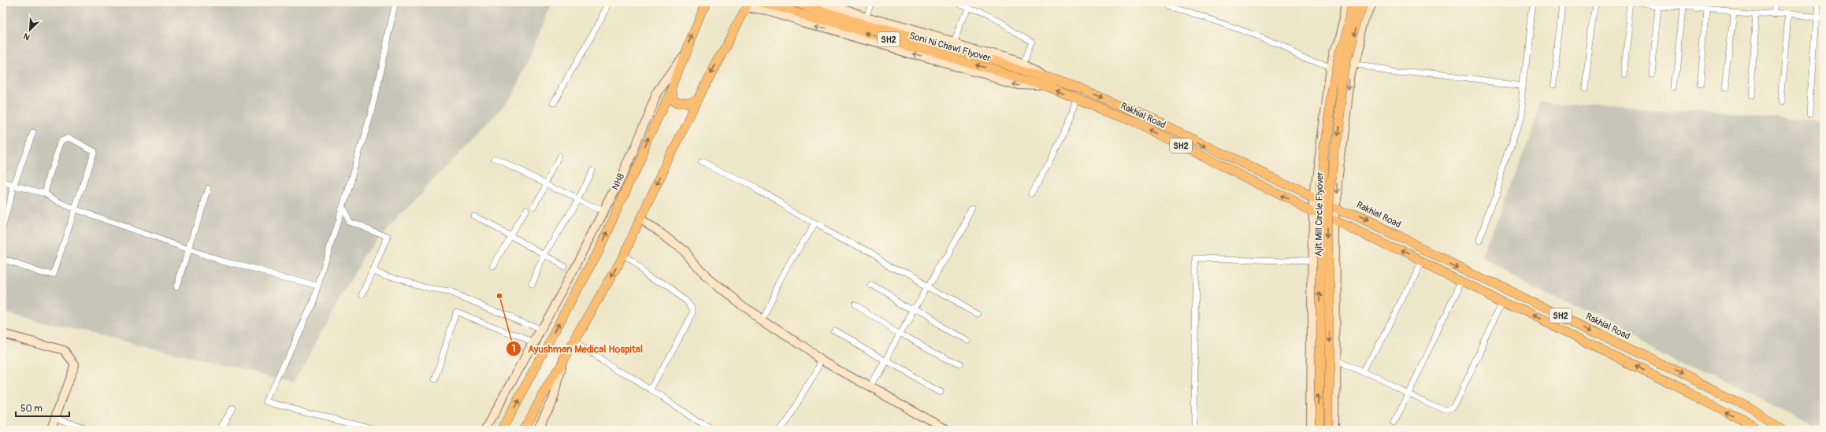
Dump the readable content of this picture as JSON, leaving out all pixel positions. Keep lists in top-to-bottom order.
{
  "streets": {
    "main road": [
      "SH2",
      "Soni Ni Chawl Flyover",
      "Rakhial Road",
      "NH8",
      "Ajit Mill Circle Flyover"
    ]
  },
  "crossings": [
    ["Soni Ni Chawl Flyover", "Rakhial Road"]
  ],
  "places": ["Ayushman Medical Hospital"],
  "scale_bar": "50 m",
  "north": "bottom left"
}
